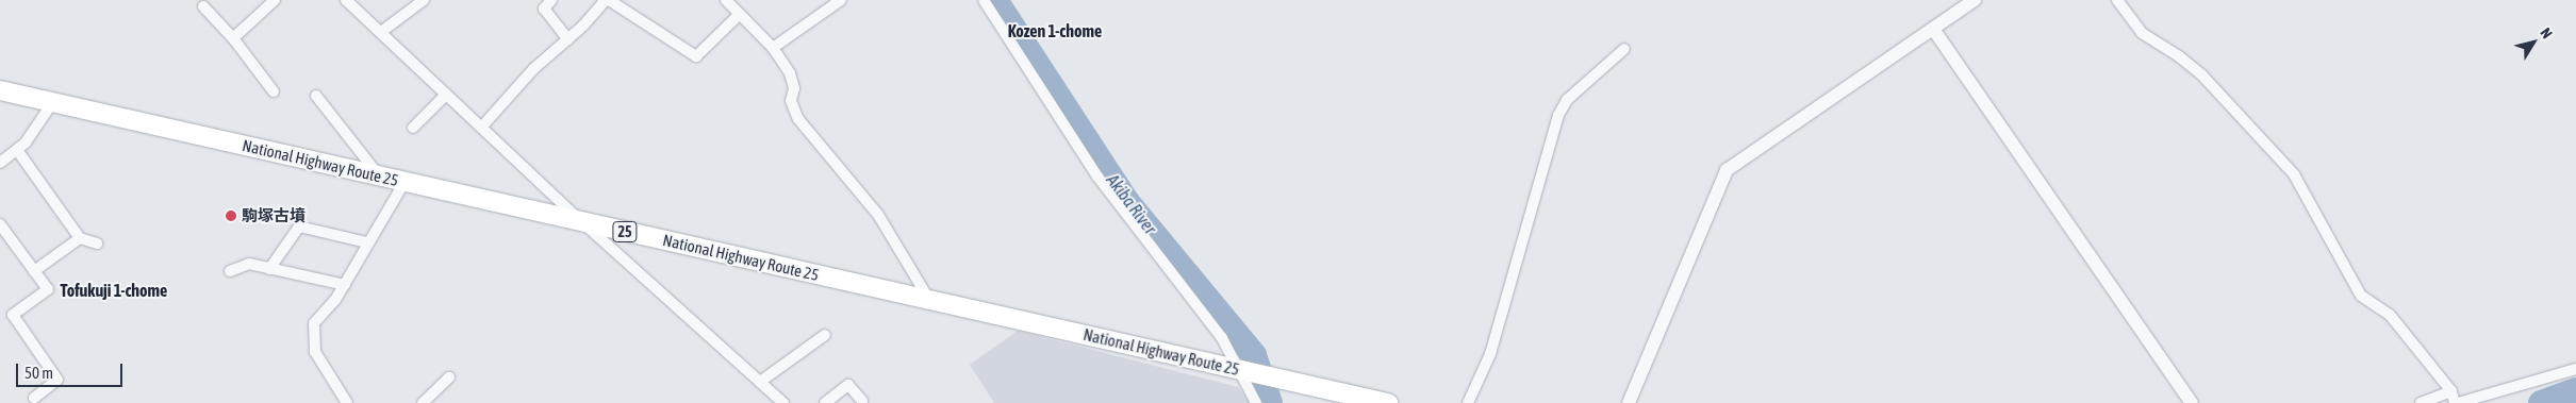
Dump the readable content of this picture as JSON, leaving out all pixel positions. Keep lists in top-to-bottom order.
{
  "streets": {
    "highway": ["National Highway Route 25", "25"]
  },
  "districts": ["Kozen 1-chome", "Tofukuji 1-chome"],
  "water": ["Akiba River"],
  "places": ["駒塚古墳"],
  "scale_bar": "50 m",
  "north": "top right"
}
